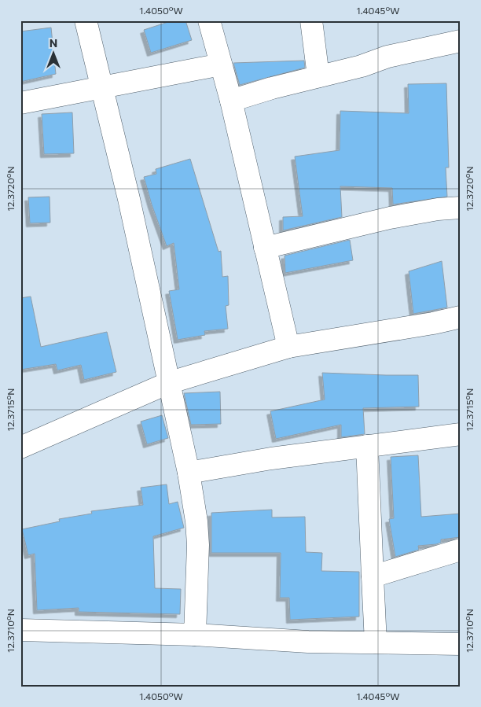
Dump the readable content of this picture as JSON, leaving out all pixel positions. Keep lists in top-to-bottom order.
{
  "north": "top",
  "coordinates": [
    "1.4050°W",
    "1.4045°W",
    "12.3720°N",
    "12.3715°N",
    "12.3710°N"
  ]
}
